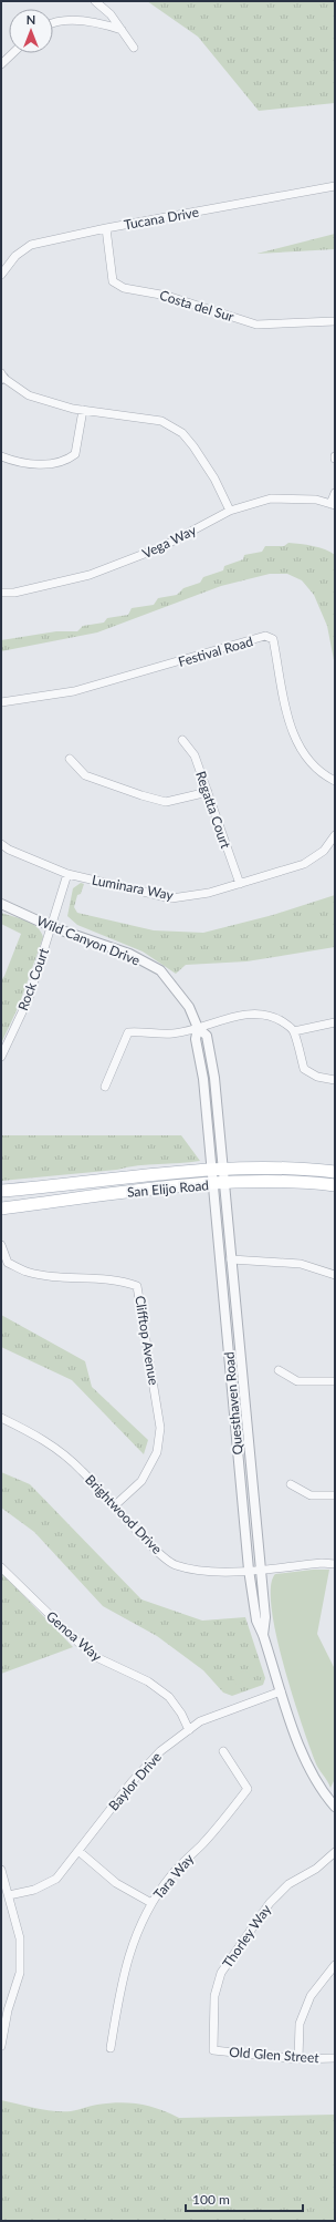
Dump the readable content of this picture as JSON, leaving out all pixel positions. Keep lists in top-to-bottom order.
{
  "streets": {
    "main road": ["San Elijo Road"],
    "street": [
      "Tucana Drive",
      "Costa del Sur",
      "Vega Way",
      "Festival Road",
      "Regatta Court",
      "Luminara Way",
      "Wild Canyon Drive",
      "Rock Court",
      "Clifftop Avenue",
      "Questhaven Road",
      "Brightwood Drive",
      "Genoa Way",
      "Baylor Drive",
      "Tara Way",
      "Thorley Way",
      "Old Glen Street"
    ]
  },
  "crossings": [
    ["Tucana Drive", "Costa del Sur"],
    ["Regatta Court", "Luminara Way"],
    ["Luminara Way", "Rock Court"],
    ["Wild Canyon Drive", "Rock Court"],
    ["Wild Canyon Drive", "San Elijo Road"],
    ["Wild Canyon Drive", "Questhaven Road"],
    ["San Elijo Road", "Questhaven Road"],
    ["Clifftop Avenue", "Brightwood Drive"],
    ["Questhaven Road", "Brightwood Drive"],
    ["Questhaven Road", "Baylor Drive"],
    ["Genoa Way", "Baylor Drive"],
    ["Thorley Way", "Old Glen Street"]
  ],
  "scale_bar": "100 m",
  "north": "top"
}
